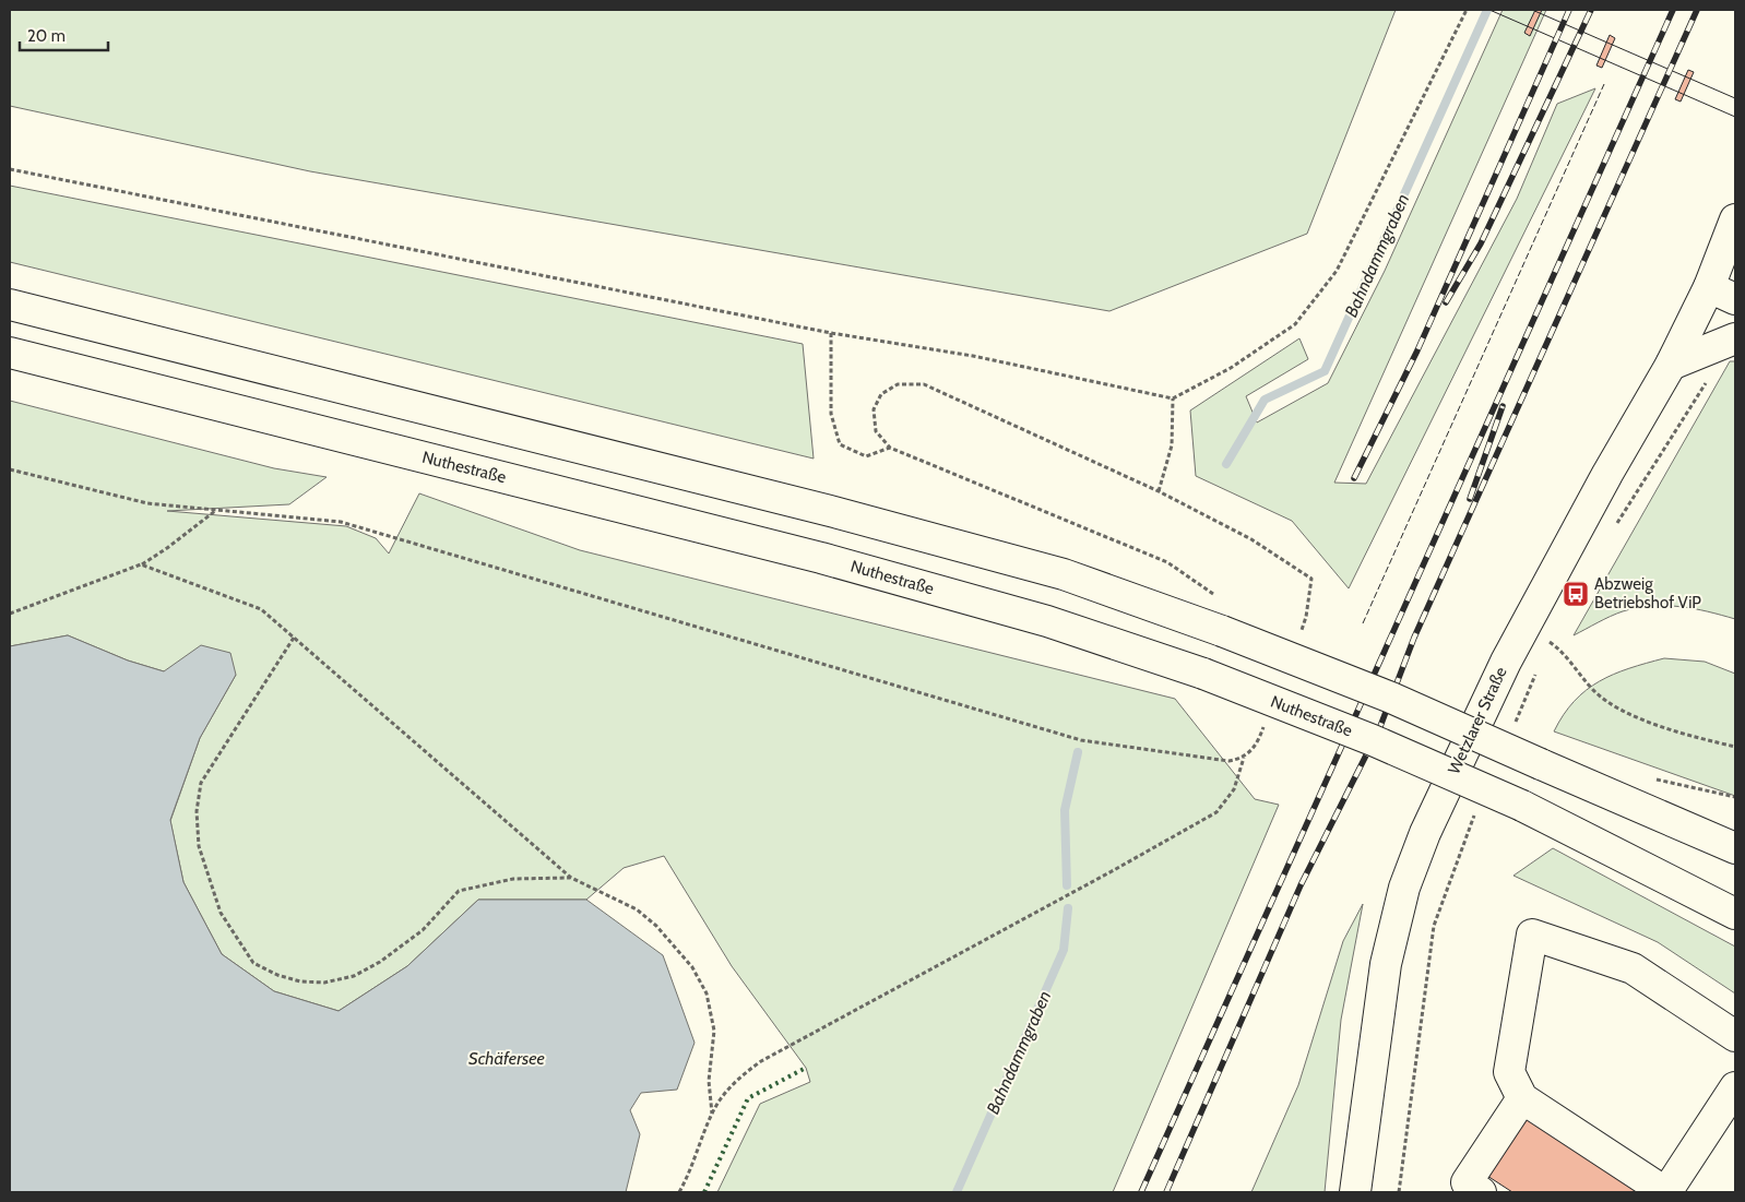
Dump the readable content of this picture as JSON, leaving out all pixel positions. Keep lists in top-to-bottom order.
{
  "streets": {
    "main road": ["Nuthestraße", "Wetzlarer Straße"]
  },
  "water": ["Bahndammgraben", "Schäfersee"],
  "places": {
    "bus stop": ["Abzweig Betriebshof ViP"]
  },
  "scale_bar": "20 m"
}
